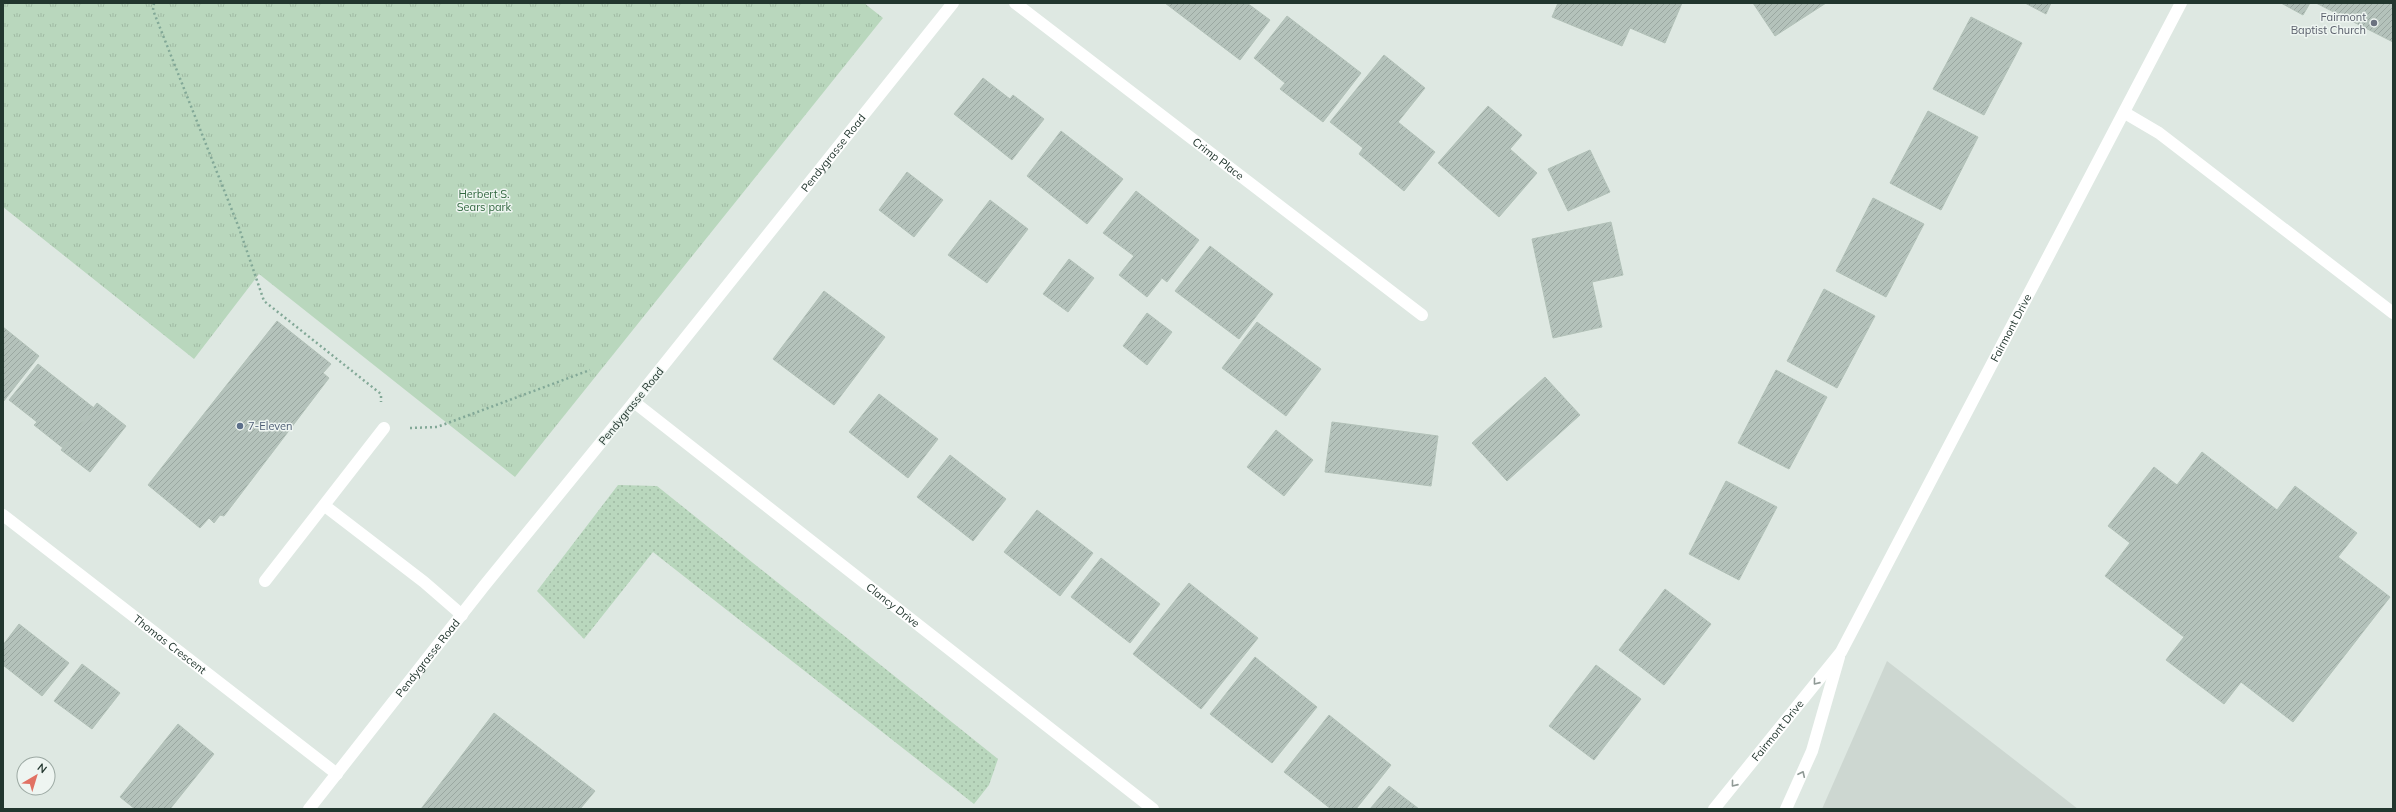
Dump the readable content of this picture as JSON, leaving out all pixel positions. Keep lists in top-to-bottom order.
{
  "streets": {
    "street": [
      "Pendygrasse Road",
      "Crimp Place",
      "Fairmont Drive",
      "Clancy Drive",
      "Thomas Crescent"
    ]
  },
  "crossings": [
    ["Pendygrasse Road", "Clancy Drive"],
    ["Pendygrasse Road", "Thomas Crescent"]
  ],
  "parks": ["Herbert S. Sears park"],
  "places": ["Fairmont Baptist Church", "7-Eleven"],
  "north": "top right"
}
